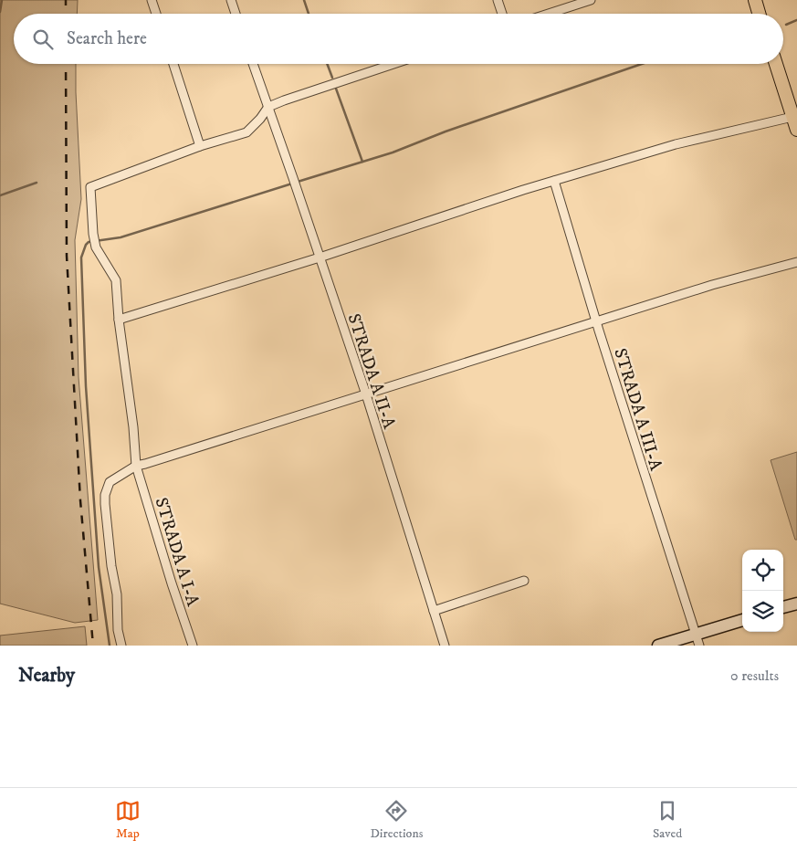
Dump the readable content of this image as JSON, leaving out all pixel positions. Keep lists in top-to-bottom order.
{
  "streets": {
    "street": ["STRADA A II-A", "STRADA A III-A", "STRADA A I-A"]
  },
  "page": {
    "search": "Search here",
    "heading": ["Nearby", "0 results"],
    "nav": ["Map", "Directions", "Saved"]
  }
}
